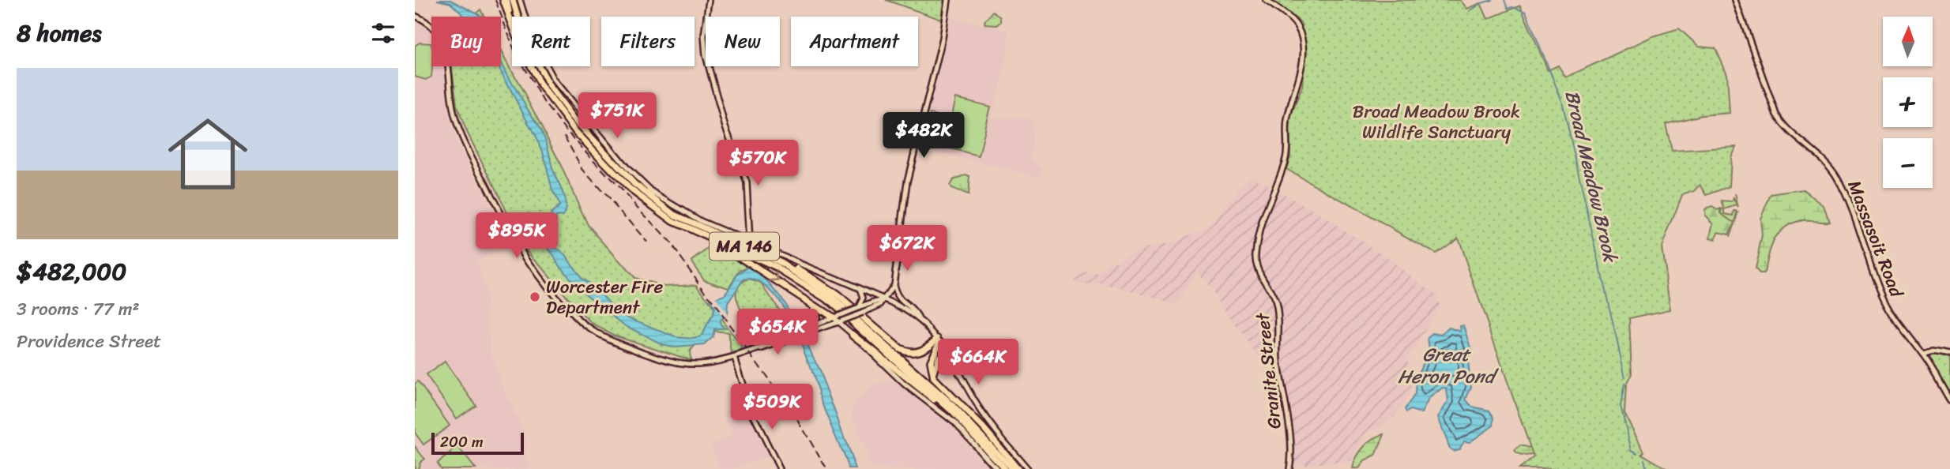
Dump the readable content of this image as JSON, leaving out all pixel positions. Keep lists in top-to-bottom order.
{
  "streets": {
    "highway": ["MA 146"],
    "main road": ["Massasoit Road", "Granite Street"]
  },
  "water": ["Broad Meadow Brook", "Great Heron Pond"],
  "parks": ["Broad Meadow Brook Wildlife Sanctuary"],
  "places": ["Worcester Fire Department"],
  "scale_bar": "200 m",
  "north": "top",
  "page": {
    "heading": "8 homes",
    "map_buttons": ["+", "−"],
    "chip": [
      "Buy",
      "Rent",
      "Filters",
      "New",
      "Apartment"
    ],
    "list": [
      {
        "name": "$482,000",
        "note": "3 rooms · 77 m² · Providence Street"
      }
    ],
    "price": [
      "$751K",
      "$482K",
      "$570K",
      "$895K",
      "$672K",
      "$654K",
      "$664K",
      "$509K"
    ],
    "scale": "200 m"
  }
}
